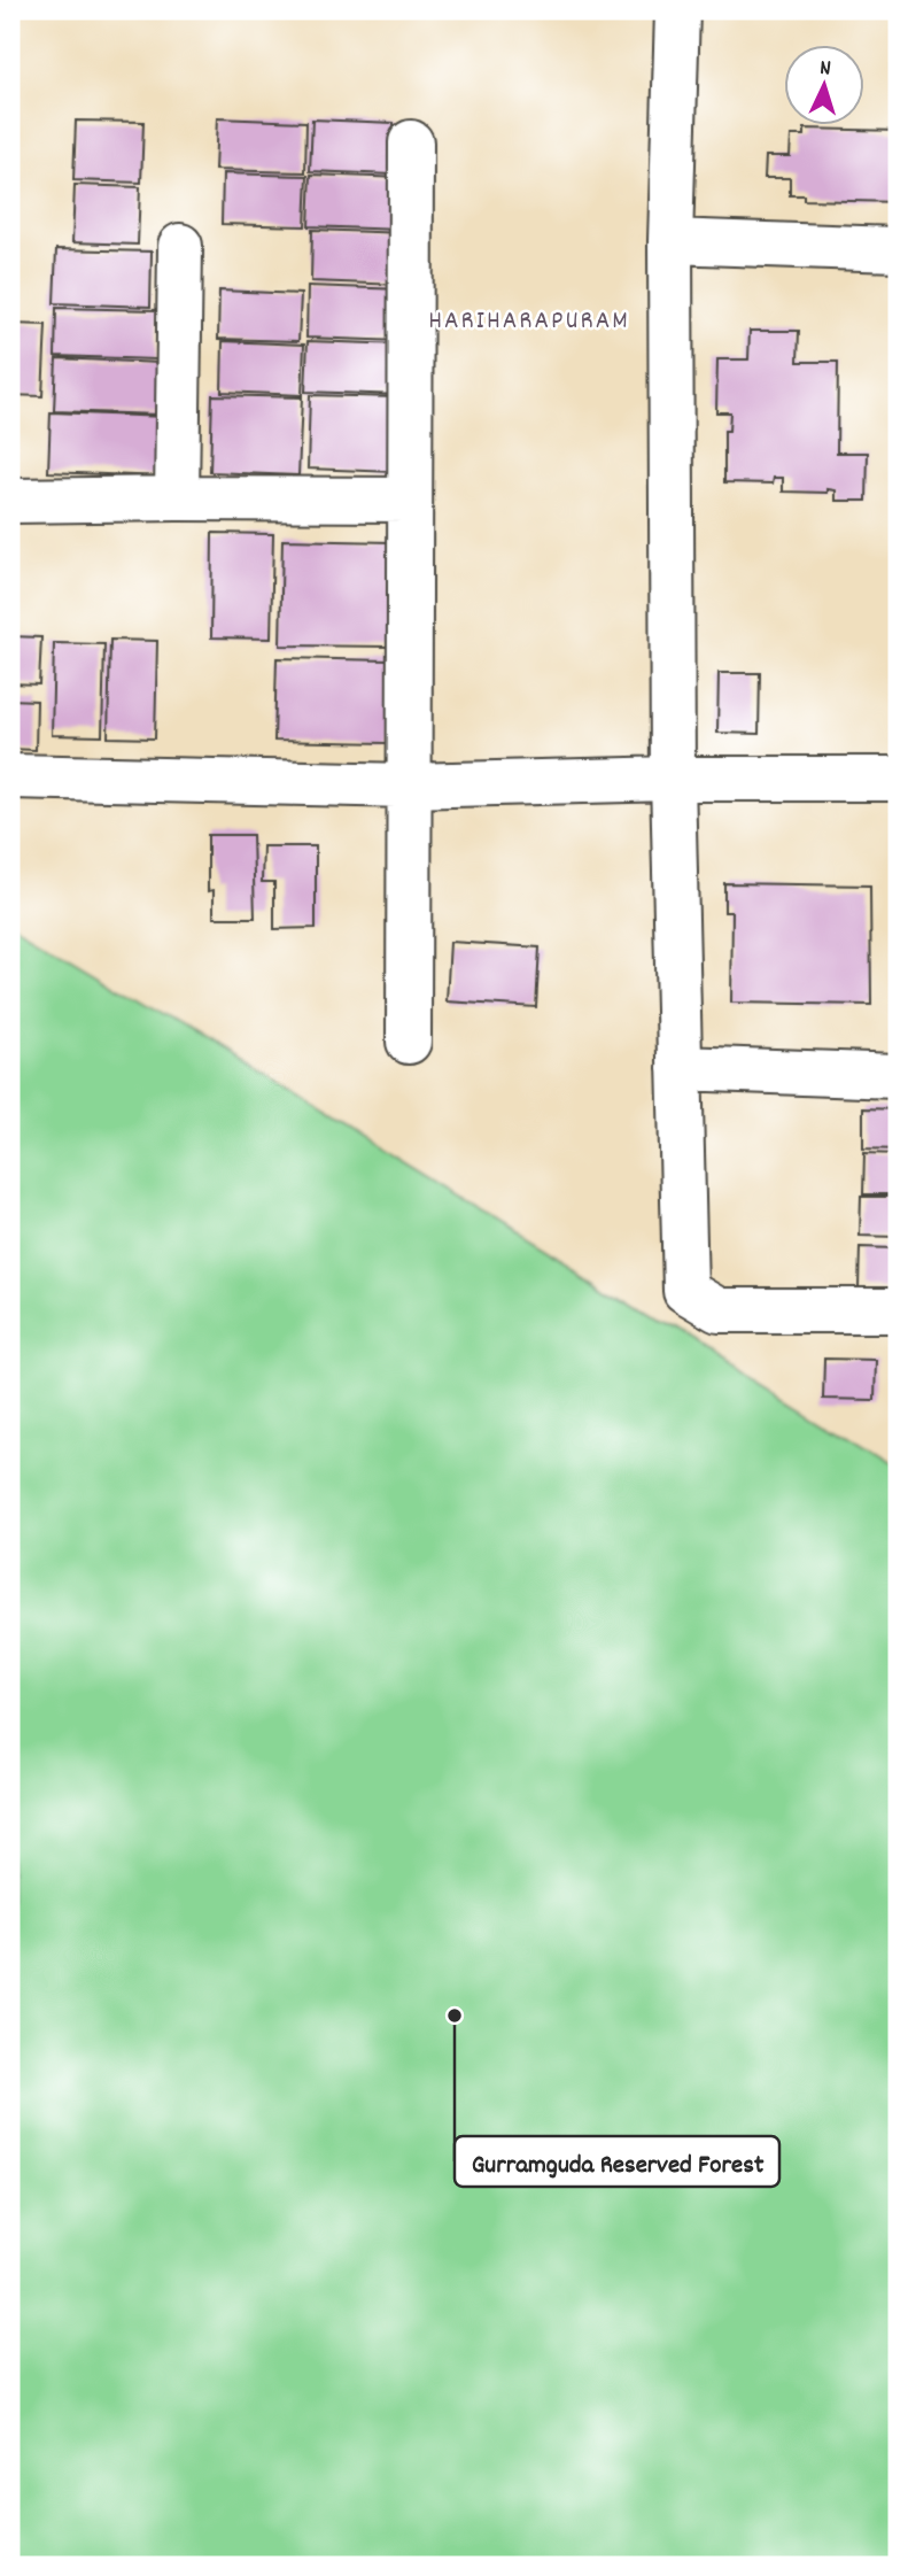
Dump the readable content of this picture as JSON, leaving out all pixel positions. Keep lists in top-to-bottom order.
{
  "districts": ["HARIHARAPURAM"],
  "places": ["Gurramguda Reserved Forest"],
  "north": "top"
}
